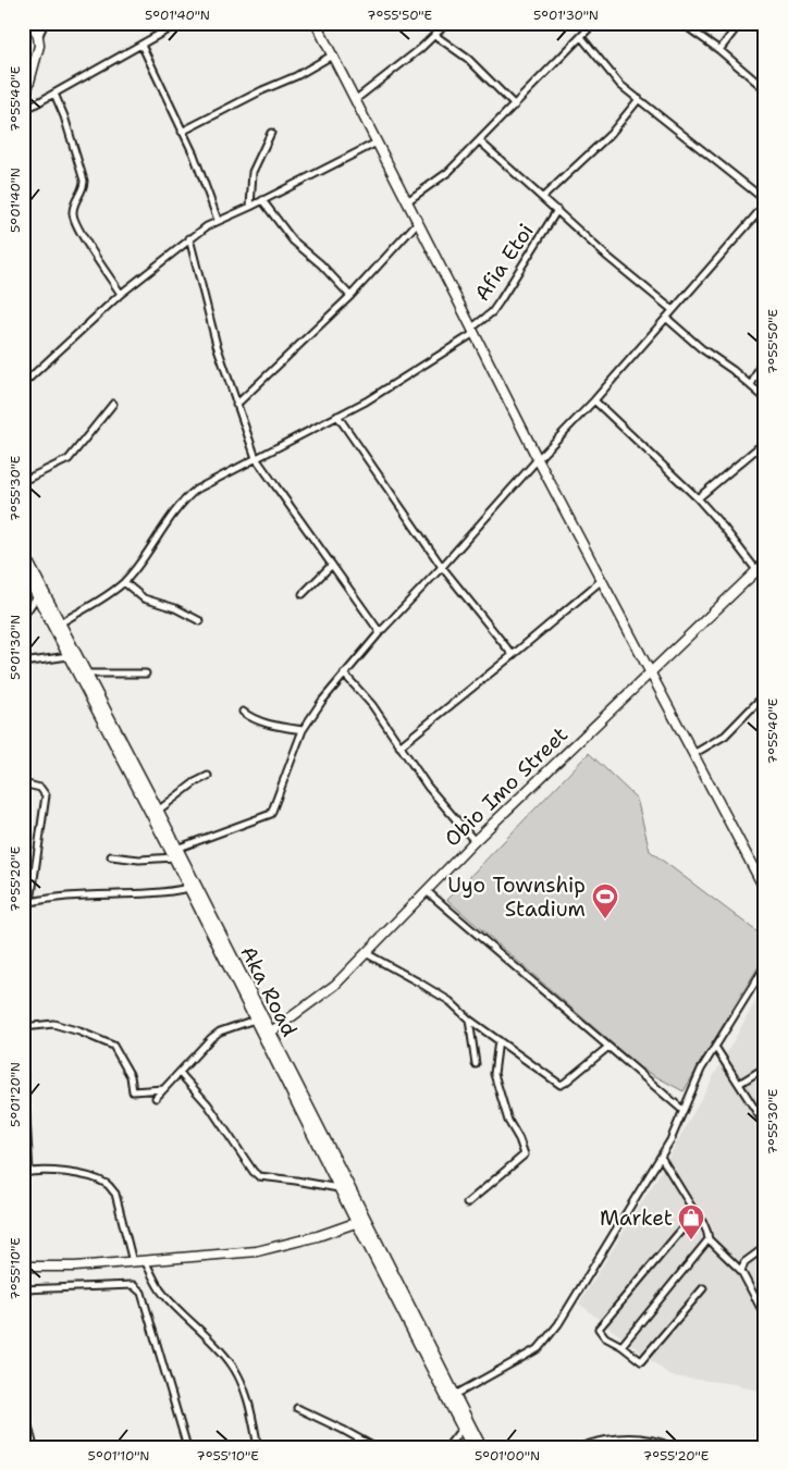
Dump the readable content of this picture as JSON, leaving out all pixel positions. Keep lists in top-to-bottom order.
{
  "streets": {
    "main road": ["Aka Road"],
    "street": ["Afia Etoi", "Obio Imo Street"]
  },
  "crossings": [
    ["Afia Etoi", "Aka Road"],
    ["Obio Imo Street", "Aka Road"]
  ],
  "places": {
    "sports": ["Uyo Township Stadium"],
    "shop": ["Market"]
  },
  "coordinates": [
    "5°01'40\"N",
    "7°55'50\"E",
    "5°01'30\"N",
    "7°55'40\"E",
    "7°55'30\"E",
    "7°55'20\"E",
    "5°01'20\"N",
    "7°55'10\"E",
    "5°01'10\"N",
    "5°01'00\"N"
  ]
}
